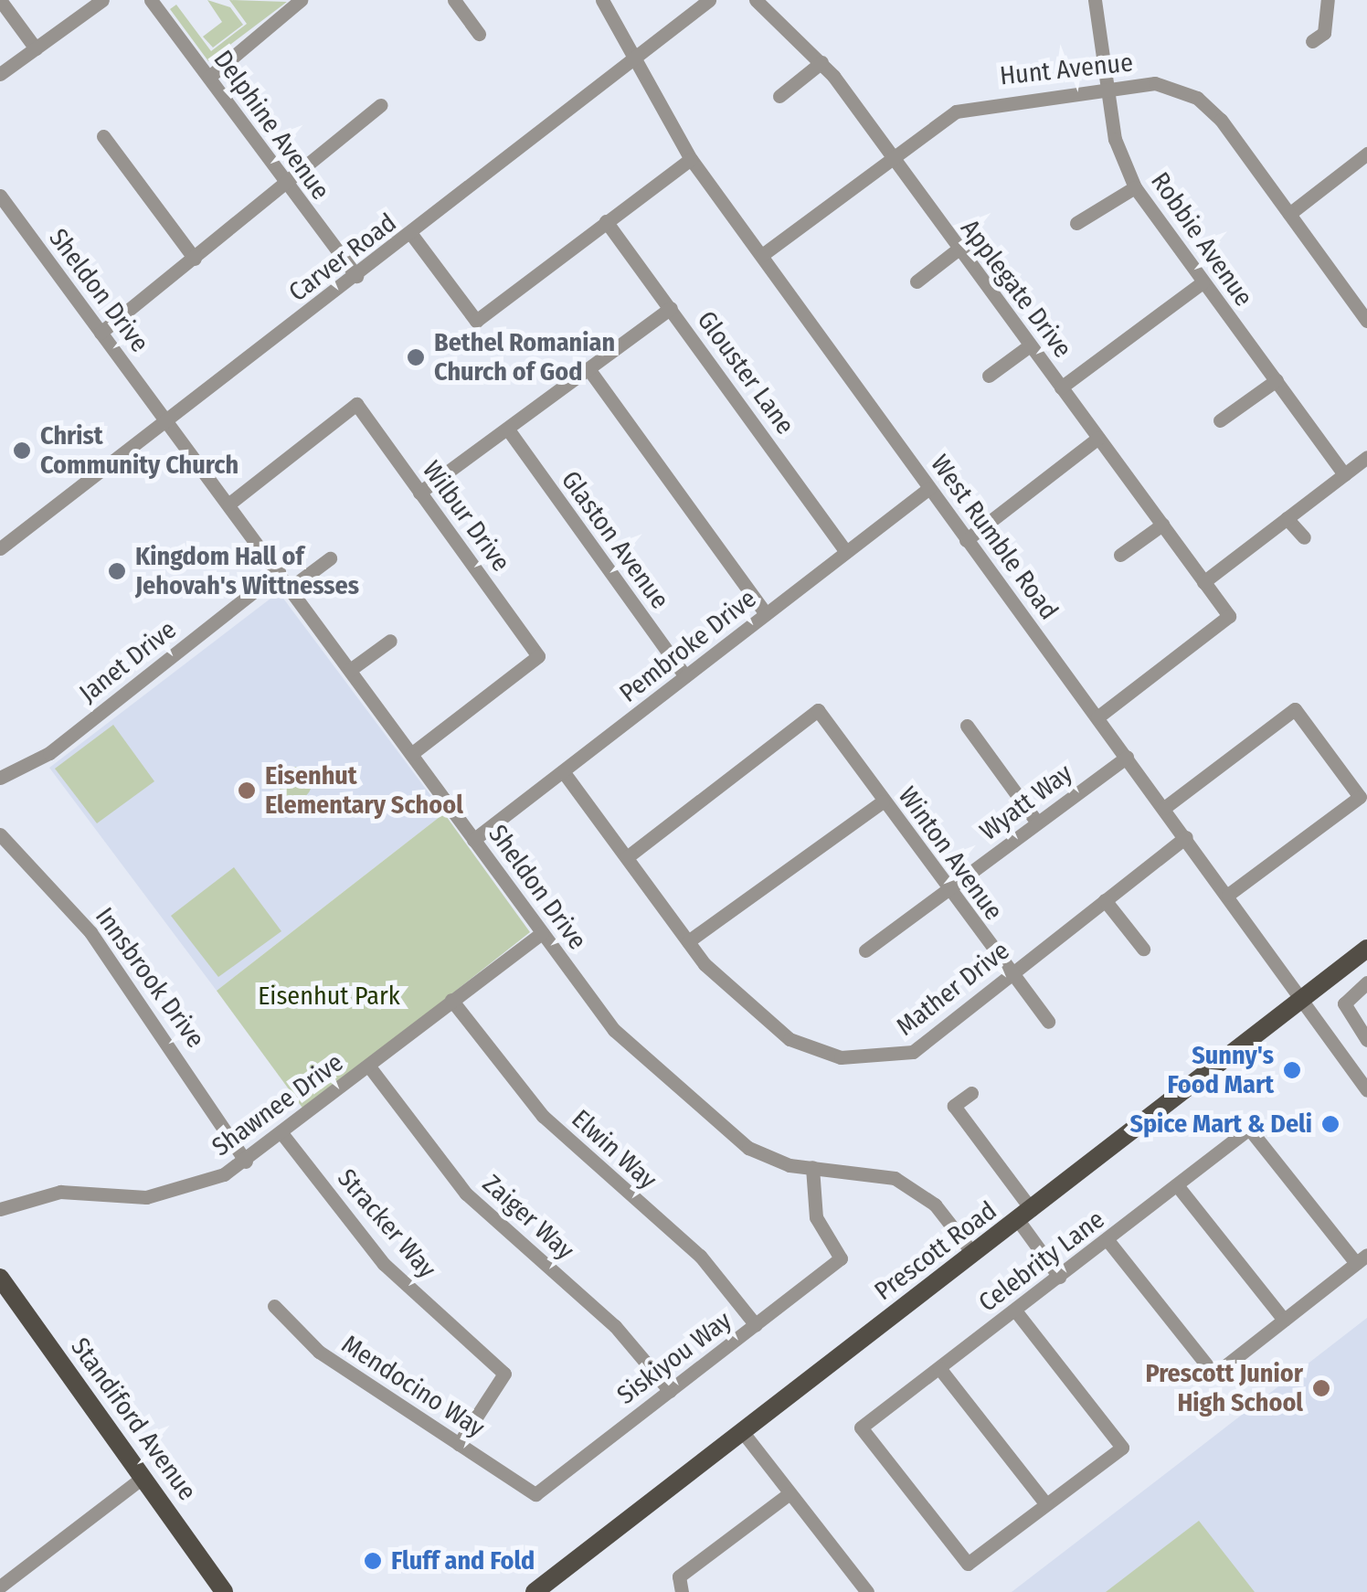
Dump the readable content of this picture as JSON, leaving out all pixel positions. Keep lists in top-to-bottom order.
{
  "streets": {
    "main road": ["Prescott Road", "Standiford Avenue"],
    "street": [
      "Hunt Avenue",
      "Delphine Avenue",
      "Robbie Avenue",
      "Carver Road",
      "Applegate Drive",
      "Sheldon Drive",
      "Glouster Lane",
      "Wilbur Drive",
      "West Rumble Road",
      "Glaston Avenue",
      "Pembroke Drive",
      "Janet Drive",
      "Wyatt Way",
      "Winton Avenue",
      "Innsbrook Drive",
      "Mather Drive",
      "Shawnee Drive",
      "Elwin Way",
      "Zaiger Way",
      "Stracker Way",
      "Celebrity Lane",
      "Siskiyou Way",
      "Mendocino Way"
    ]
  },
  "crossings": [
    ["Hunt Avenue", "Robbie Avenue"],
    ["Hunt Avenue", "Applegate Drive"],
    ["Hunt Avenue", "West Rumble Road"],
    ["Delphine Avenue", "Carver Road"],
    ["Carver Road", "Sheldon Drive"],
    ["Carver Road", "West Rumble Road"],
    ["Applegate Drive", "West Rumble Road"],
    ["Sheldon Drive", "Wilbur Drive"],
    ["Sheldon Drive", "Pembroke Drive"],
    ["Sheldon Drive", "Janet Drive"],
    ["Sheldon Drive", "Shawnee Drive"],
    ["Sheldon Drive", "Prescott Road"],
    ["Sheldon Drive", "Siskiyou Way"],
    ["Glouster Lane", "Pembroke Drive"],
    ["West Rumble Road", "Pembroke Drive"],
    ["West Rumble Road", "Wyatt Way"],
    ["West Rumble Road", "Mather Drive"],
    ["West Rumble Road", "Prescott Road"],
    ["Glaston Avenue", "Pembroke Drive"],
    ["Pembroke Drive", "Mather Drive"],
    ["Wyatt Way", "Winton Avenue"],
    ["Winton Avenue", "Mather Drive"],
    ["Innsbrook Drive", "Shawnee Drive"],
    ["Shawnee Drive", "Elwin Way"],
    ["Shawnee Drive", "Zaiger Way"],
    ["Shawnee Drive", "Stracker Way"],
    ["Elwin Way", "Siskiyou Way"],
    ["Zaiger Way", "Siskiyou Way"],
    ["Stracker Way", "Mendocino Way"],
    ["Siskiyou Way", "Mendocino Way"]
  ],
  "parks": ["Eisenhut Park"],
  "places": [
    "Bethel Romanian Church of God",
    "Christ Community Church",
    "Kingdom Hall of Jehovah's Wittnesses",
    "Eisenhut Elementary School",
    "Sunny's Food Mart",
    "Spice Mart & Deli",
    "Prescott Junior High School",
    "Fluff and Fold"
  ]
}
